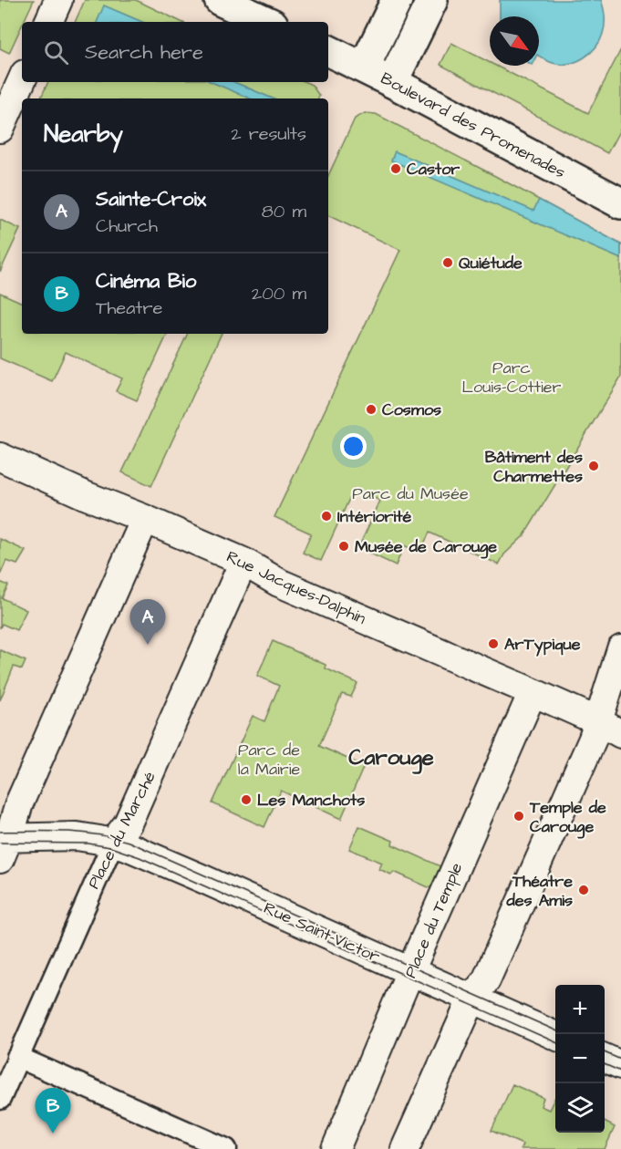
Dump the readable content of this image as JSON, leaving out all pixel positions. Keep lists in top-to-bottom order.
{
  "streets": {
    "main road": ["Boulevard des Promenades"],
    "street": [
      "Rue Jacques-Dalphin",
      "Place du Marché",
      "Place du Temple",
      "Rue Saint-Victor"
    ]
  },
  "crossings": [
    ["Rue Jacques-Dalphin", "Place du Marché"],
    ["Rue Jacques-Dalphin", "Place du Temple"],
    ["Place du Marché", "Rue Saint-Victor"],
    ["Place du Temple", "Rue Saint-Victor"]
  ],
  "districts": ["Carouge"],
  "parks": ["Parc Louis-Cottier", "Parc du Musée", "Parc de la Mairie"],
  "places": [
    "Castor",
    "Quiétude",
    "Cosmos",
    "Bâtiment des Charmettes",
    "Intériorité",
    "Musée de Carouge",
    "ArTypique",
    "Les Manchots",
    "Temple de Carouge",
    "Théatre des Amis"
  ],
  "north": "bottom right",
  "page": {
    "search": "Search here",
    "heading": ["Nearby", "2 results"],
    "list": [
      {
        "mark": "A",
        "name": "Sainte-Croix",
        "note": "Church",
        "value": "80 m"
      },
      {
        "mark": "B",
        "name": "Cinéma Bio",
        "note": "Theatre",
        "value": "200 m"
      }
    ],
    "pins": ["A", "B"],
    "map_buttons": ["+", "−"]
  }
}
